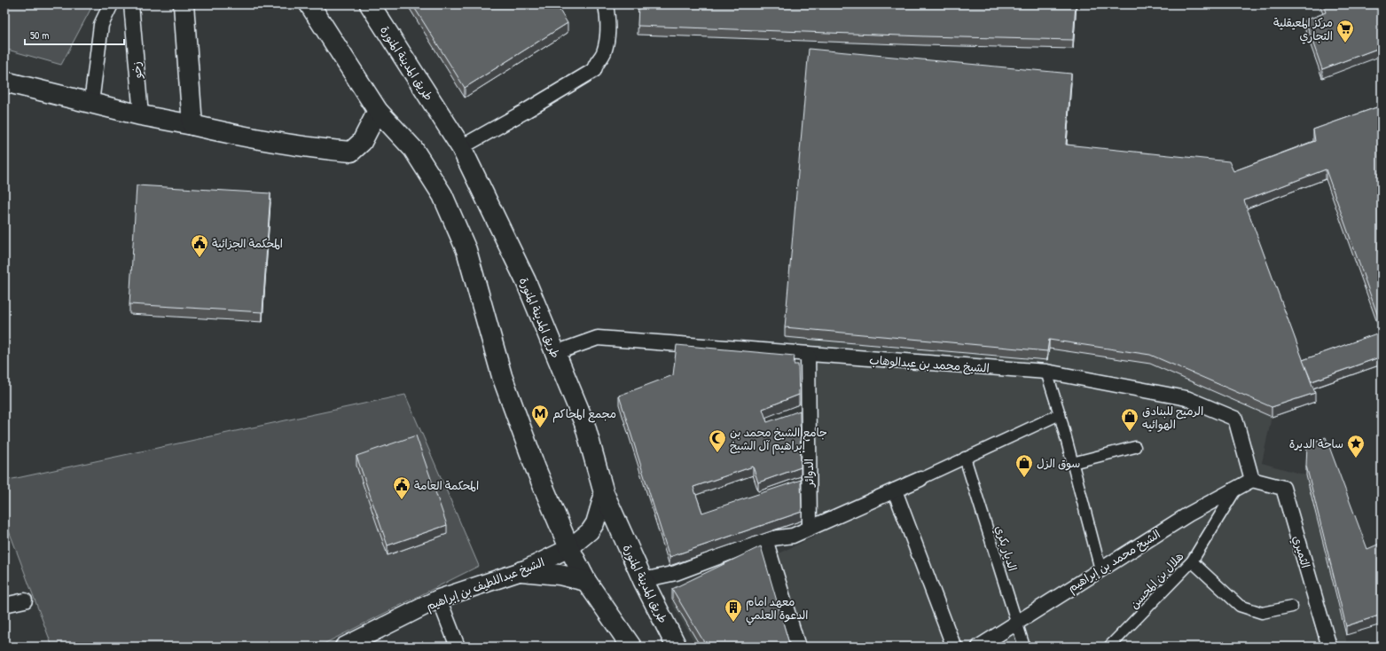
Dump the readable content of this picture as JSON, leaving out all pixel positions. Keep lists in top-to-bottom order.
{
  "streets": {
    "main road": ["طريق المدينة المنورة"],
    "street": [
      "زخو",
      "الشيخ محمد بن عبدالوهاب",
      "الدوائر",
      "الديار بكري",
      "الثميري",
      "الشيخ محمد بن إبراهيم",
      "هلال بن المحسن",
      "الشيخ عبداللطيف بن إبراهيم"
    ]
  },
  "crossings": [
    ["طريق المدينة المنورة", "الشيخ محمد بن عبدالوهاب"],
    ["طريق المدينة المنورة", "الشيخ عبداللطيف بن إبراهيم"],
    ["الشيخ محمد بن عبدالوهاب", "الدوائر"],
    ["الشيخ محمد بن عبدالوهاب", "الثميري"],
    ["الشيخ محمد بن عبدالوهاب", "الشيخ محمد بن إبراهيم"],
    ["الديار بكري", "الشيخ محمد بن إبراهيم"],
    ["الثميري", "الشيخ محمد بن إبراهيم"],
    ["الشيخ محمد بن إبراهيم", "هلال بن المحسن"]
  ],
  "places": {
    "supermarket": ["مركز المعيقلية التجاري"],
    "public building": ["المحكمة الجزائية", "المحكمة العامة"],
    "metro station": ["مجمع المحاكم"],
    "shop": ["الرميح للبنادق الهوائيه", "سوق الزل"],
    "mosque": ["جامع الشيخ محمد بن إبراهيم آل الشيخ"],
    "place": ["ساحة الديرة"],
    "building": ["معهد امام الدعوة العلمي"]
  },
  "scale_bar": "50 m"
}
